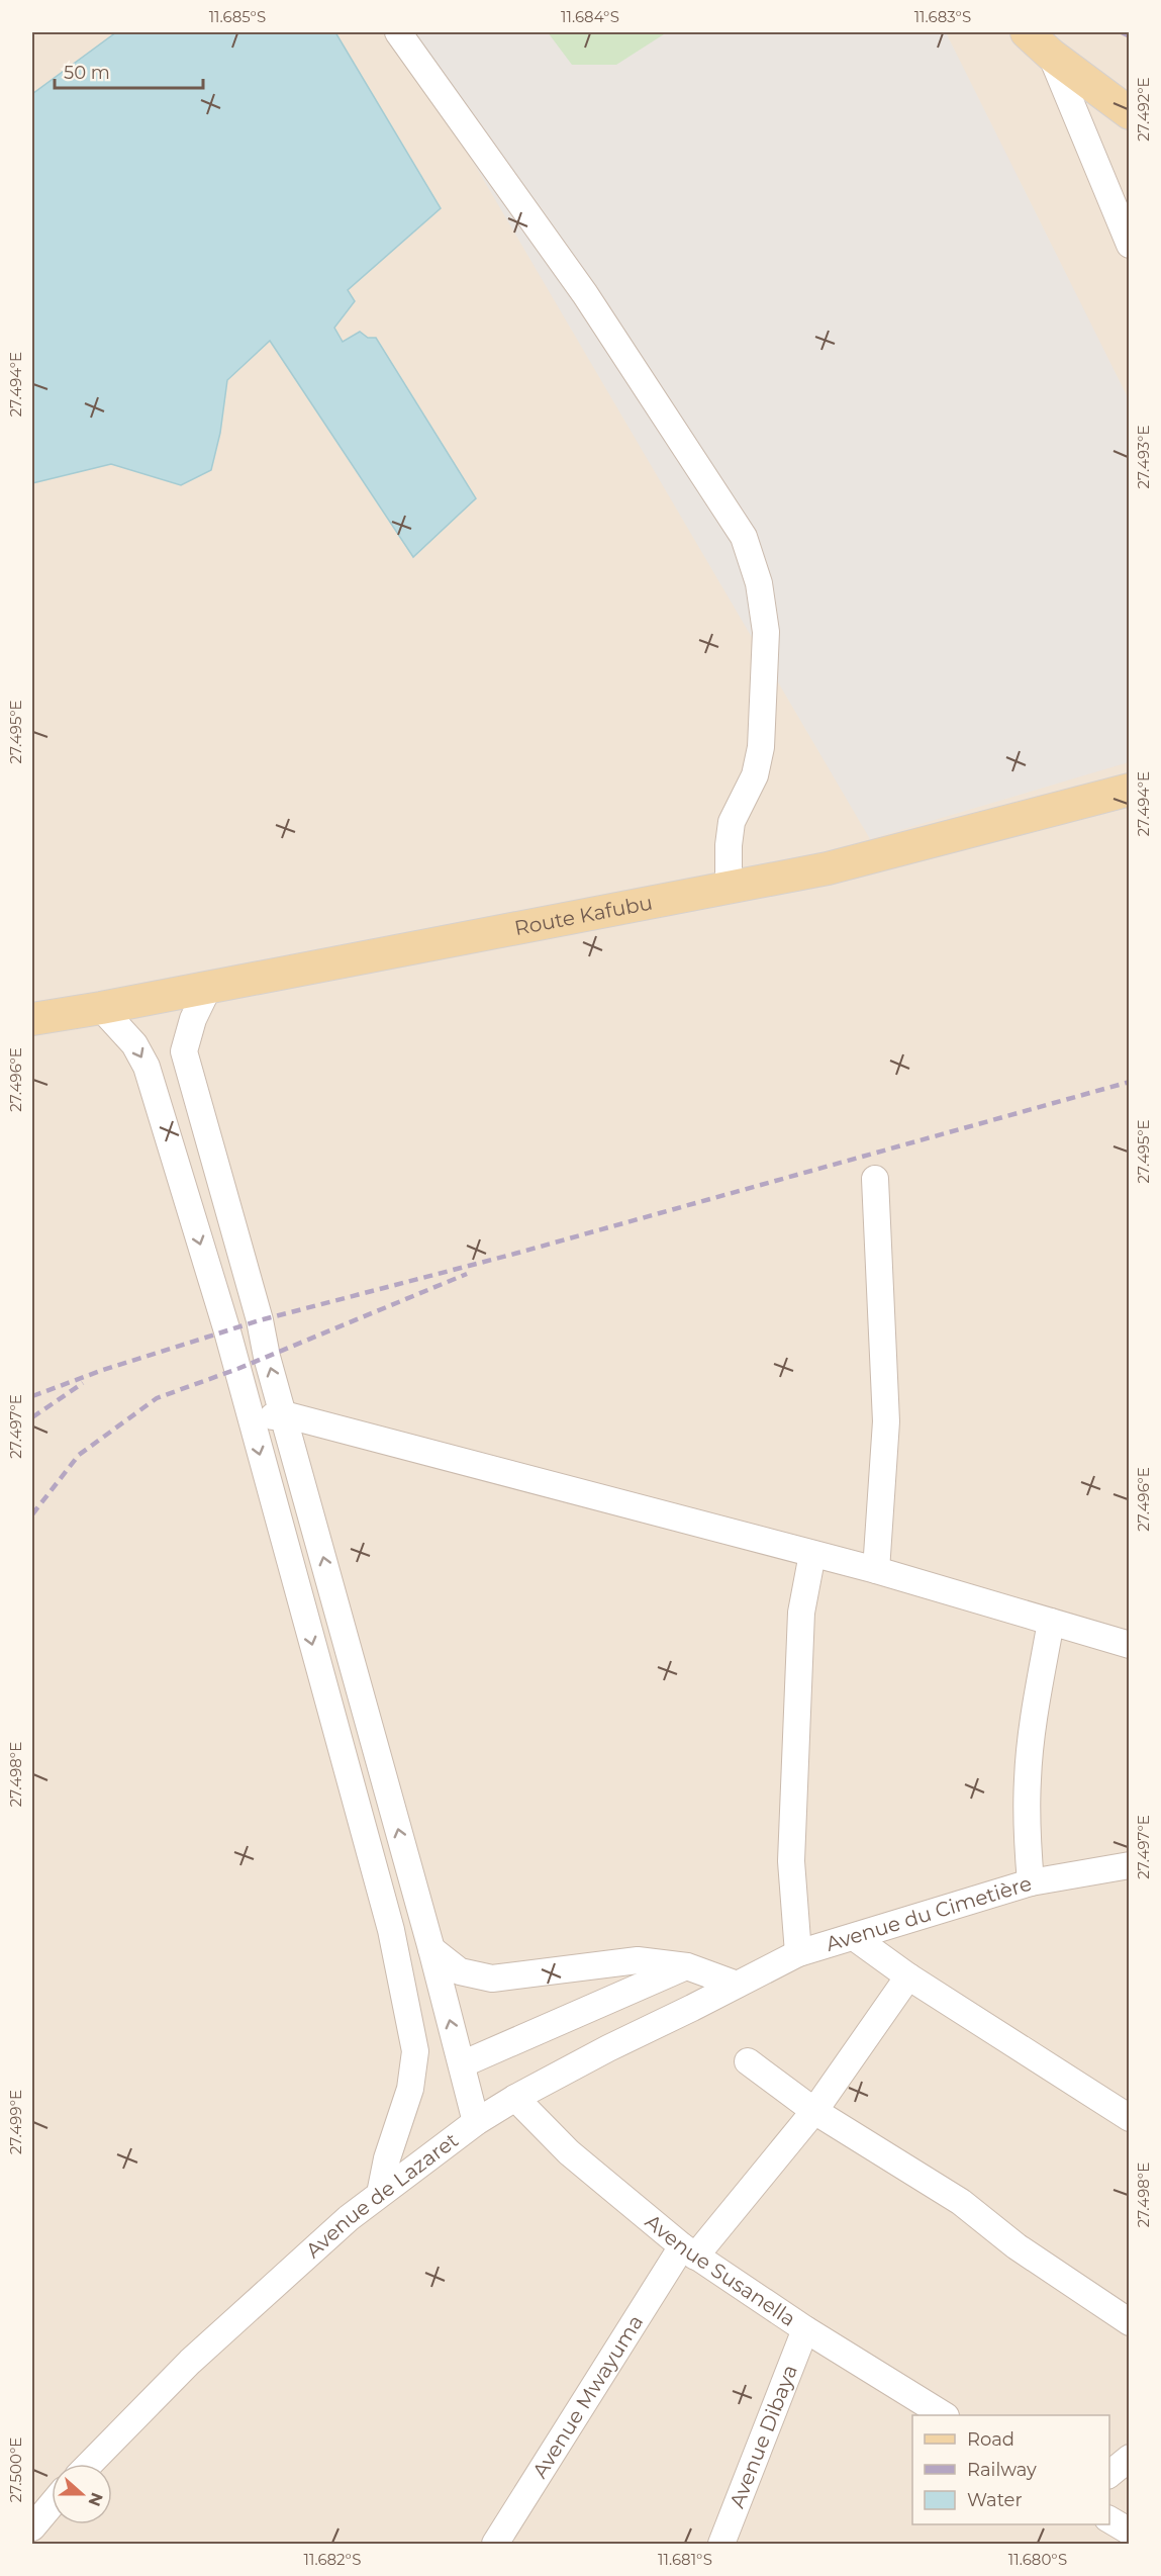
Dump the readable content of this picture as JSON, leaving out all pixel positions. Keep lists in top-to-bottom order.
{
  "streets": {
    "main road": ["Route Kafubu"],
    "street": [
      "Avenue du Cimetière",
      "Avenue de Lazaret",
      "Avenue Susanella",
      "Avenue Mwayuma",
      "Avenue Dibaya"
    ]
  },
  "crossings": [
    ["Avenue du Cimetière", "Avenue de Lazaret"],
    ["Avenue de Lazaret", "Avenue Susanella"],
    ["Avenue Susanella", "Avenue Mwayuma"],
    ["Avenue Susanella", "Avenue Dibaya"]
  ],
  "legend": ["Road", "Railway", "Water"],
  "scale_bar": "50 m",
  "north": "right",
  "coordinates": [
    "11.685°S",
    "11.684°S",
    "11.683°S",
    "27.492°E",
    "27.494°E",
    "27.493°E",
    "27.495°E",
    "27.496°E",
    "27.497°E",
    "27.498°E",
    "27.499°E",
    "27.500°E",
    "11.682°S",
    "11.681°S",
    "11.680°S"
  ]
}
